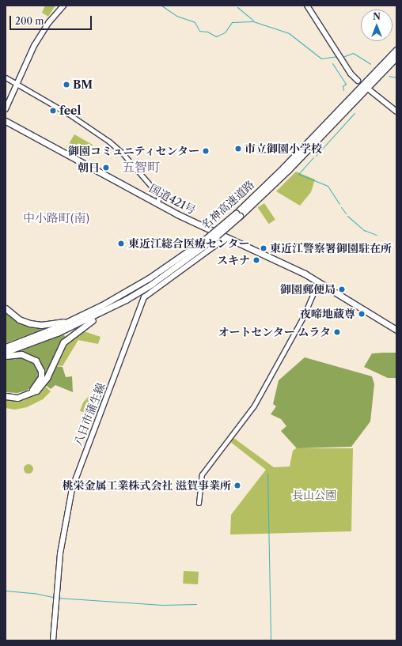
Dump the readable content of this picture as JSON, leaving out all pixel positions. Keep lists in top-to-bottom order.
{
  "streets": {
    "highway": ["国道421号", "名神高速道路"],
    "main road": ["八日市蒲生線"]
  },
  "crossings": [
    ["国道421号", "八日市蒲生線"]
  ],
  "districts": ["五智町", "中小路町(南)"],
  "parks": ["長山公園"],
  "places": [
    "BM",
    "feel",
    "市立御園小学校",
    "御園コミュニティセンター",
    "朝日",
    "東近江総合医療センター",
    "東近江警察署御園駐在所",
    "スキナ",
    "御園郵便局",
    "夜啼地蔵尊",
    "オートセンター ムラタ",
    "桃栄金属工業株式会社 滋賀事業所"
  ],
  "scale_bar": "200 m",
  "north": "top"
}
